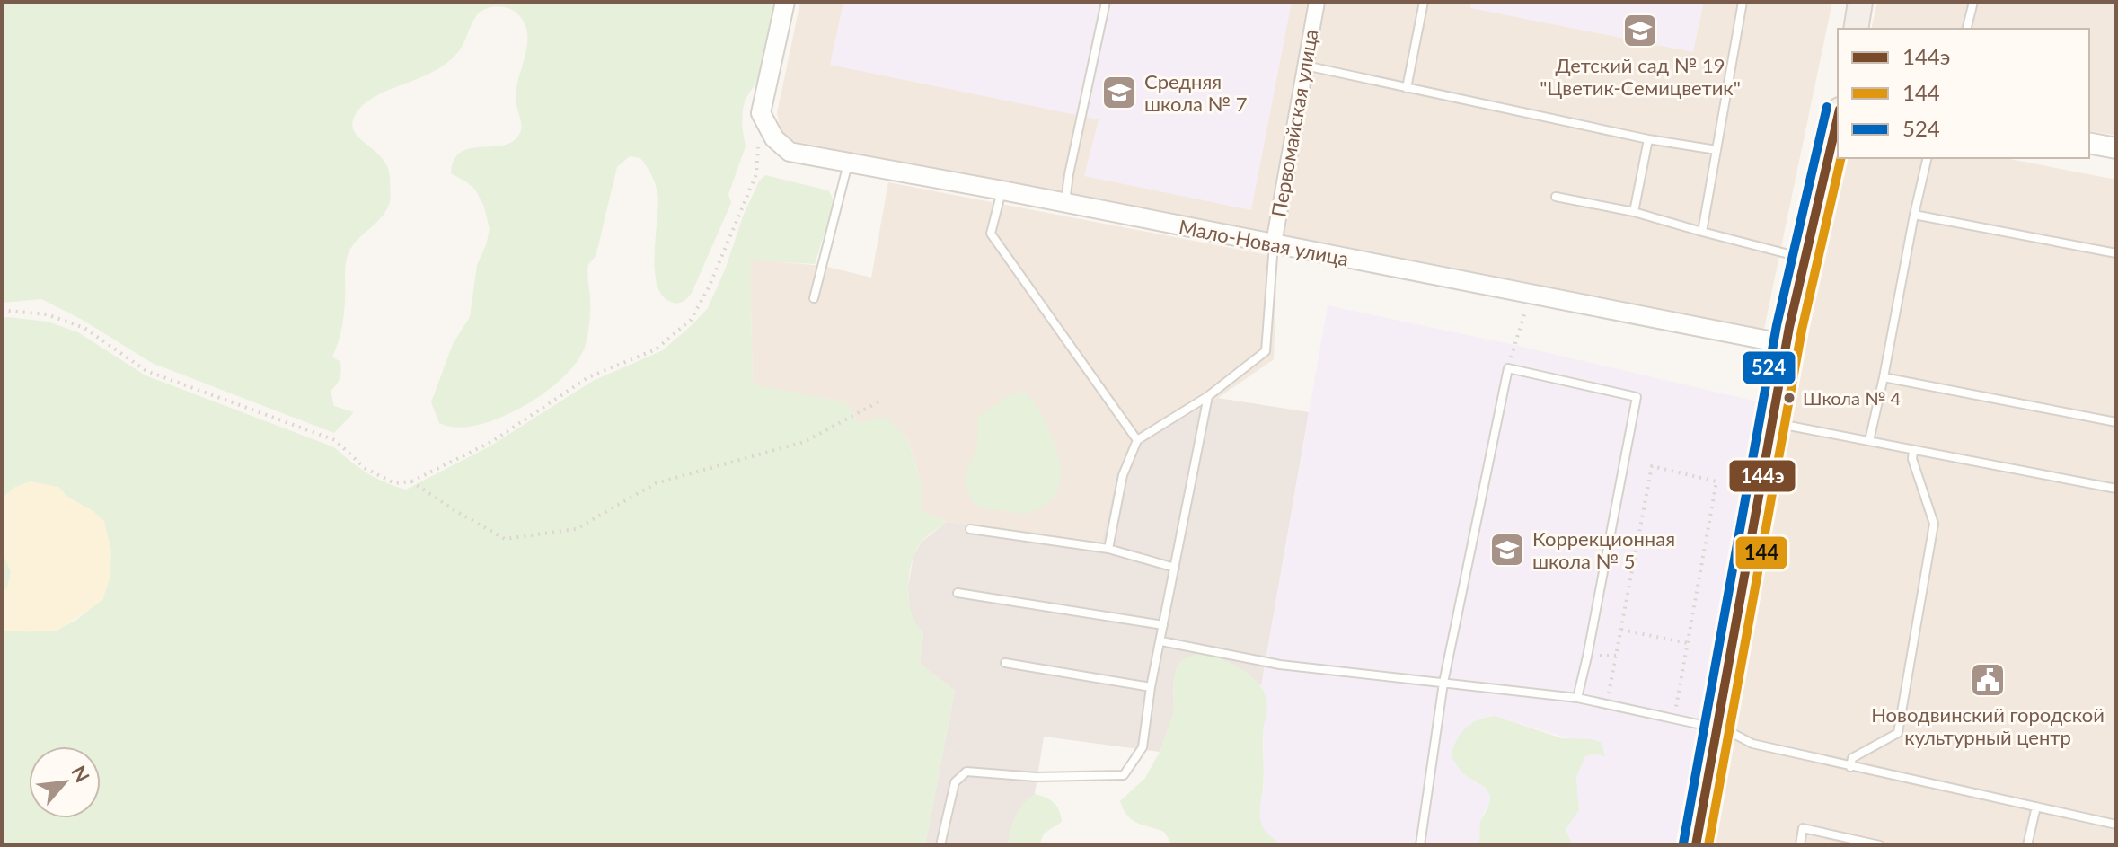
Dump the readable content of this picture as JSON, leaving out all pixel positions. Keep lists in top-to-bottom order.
{
  "streets": {
    "street": ["Первомайская улица", "Мало-Новая улица"]
  },
  "crossings": [
    ["Первомайская улица", "Мало-Новая улица"]
  ],
  "places": {
    "school or university": ["Детский сад № 19 \"Цветик-Семицветик\"", "Средняя школа № 7", "Коррекционная школа № 5"],
    "other": ["Школа № 4"],
    "public building": ["Новодвинский городской культурный центр"]
  },
  "lines": ["transit line 524", "transit line 144э", "transit line 144"],
  "legend": ["144э", "144", "524"],
  "north": "top right"
}
